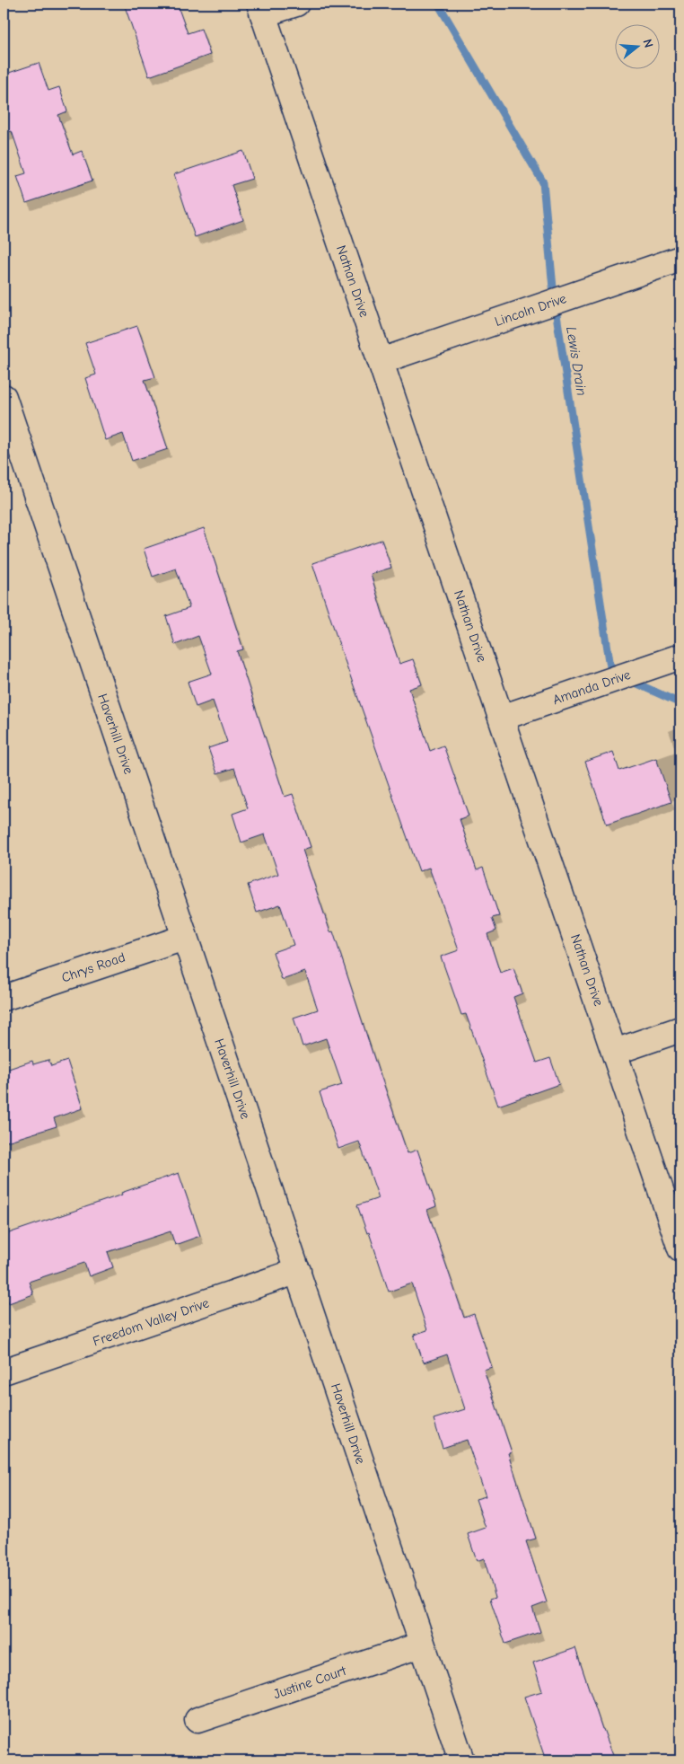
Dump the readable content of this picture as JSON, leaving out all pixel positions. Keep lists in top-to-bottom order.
{
  "streets": {
    "street": [
      "Nathan Drive",
      "Lincoln Drive",
      "Amanda Drive",
      "Haverhill Drive",
      "Chrys Road",
      "Freedom Valley Drive",
      "Justine Court"
    ]
  },
  "crossings": [
    ["Nathan Drive", "Lincoln Drive"],
    ["Nathan Drive", "Amanda Drive"],
    ["Haverhill Drive", "Chrys Road"],
    ["Haverhill Drive", "Freedom Valley Drive"],
    ["Haverhill Drive", "Justine Court"]
  ],
  "water": ["Lewis Drain"],
  "north": "right"
}
